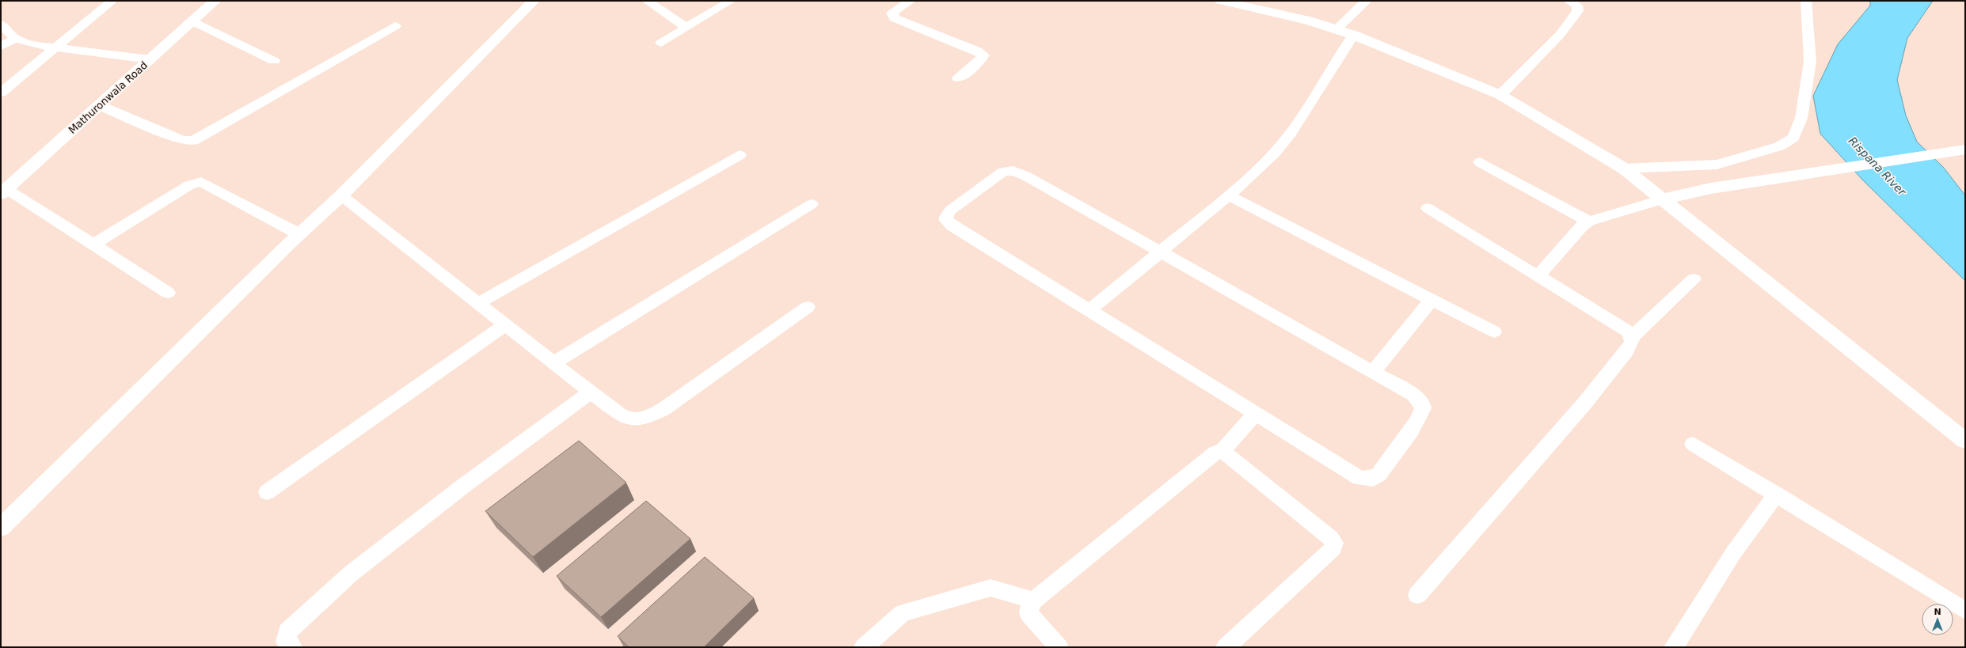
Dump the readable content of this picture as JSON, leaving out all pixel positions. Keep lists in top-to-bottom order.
{
  "streets": {
    "main road": ["Mathuronwala Road"]
  },
  "water": ["Rispana River"],
  "north": "top"
}
